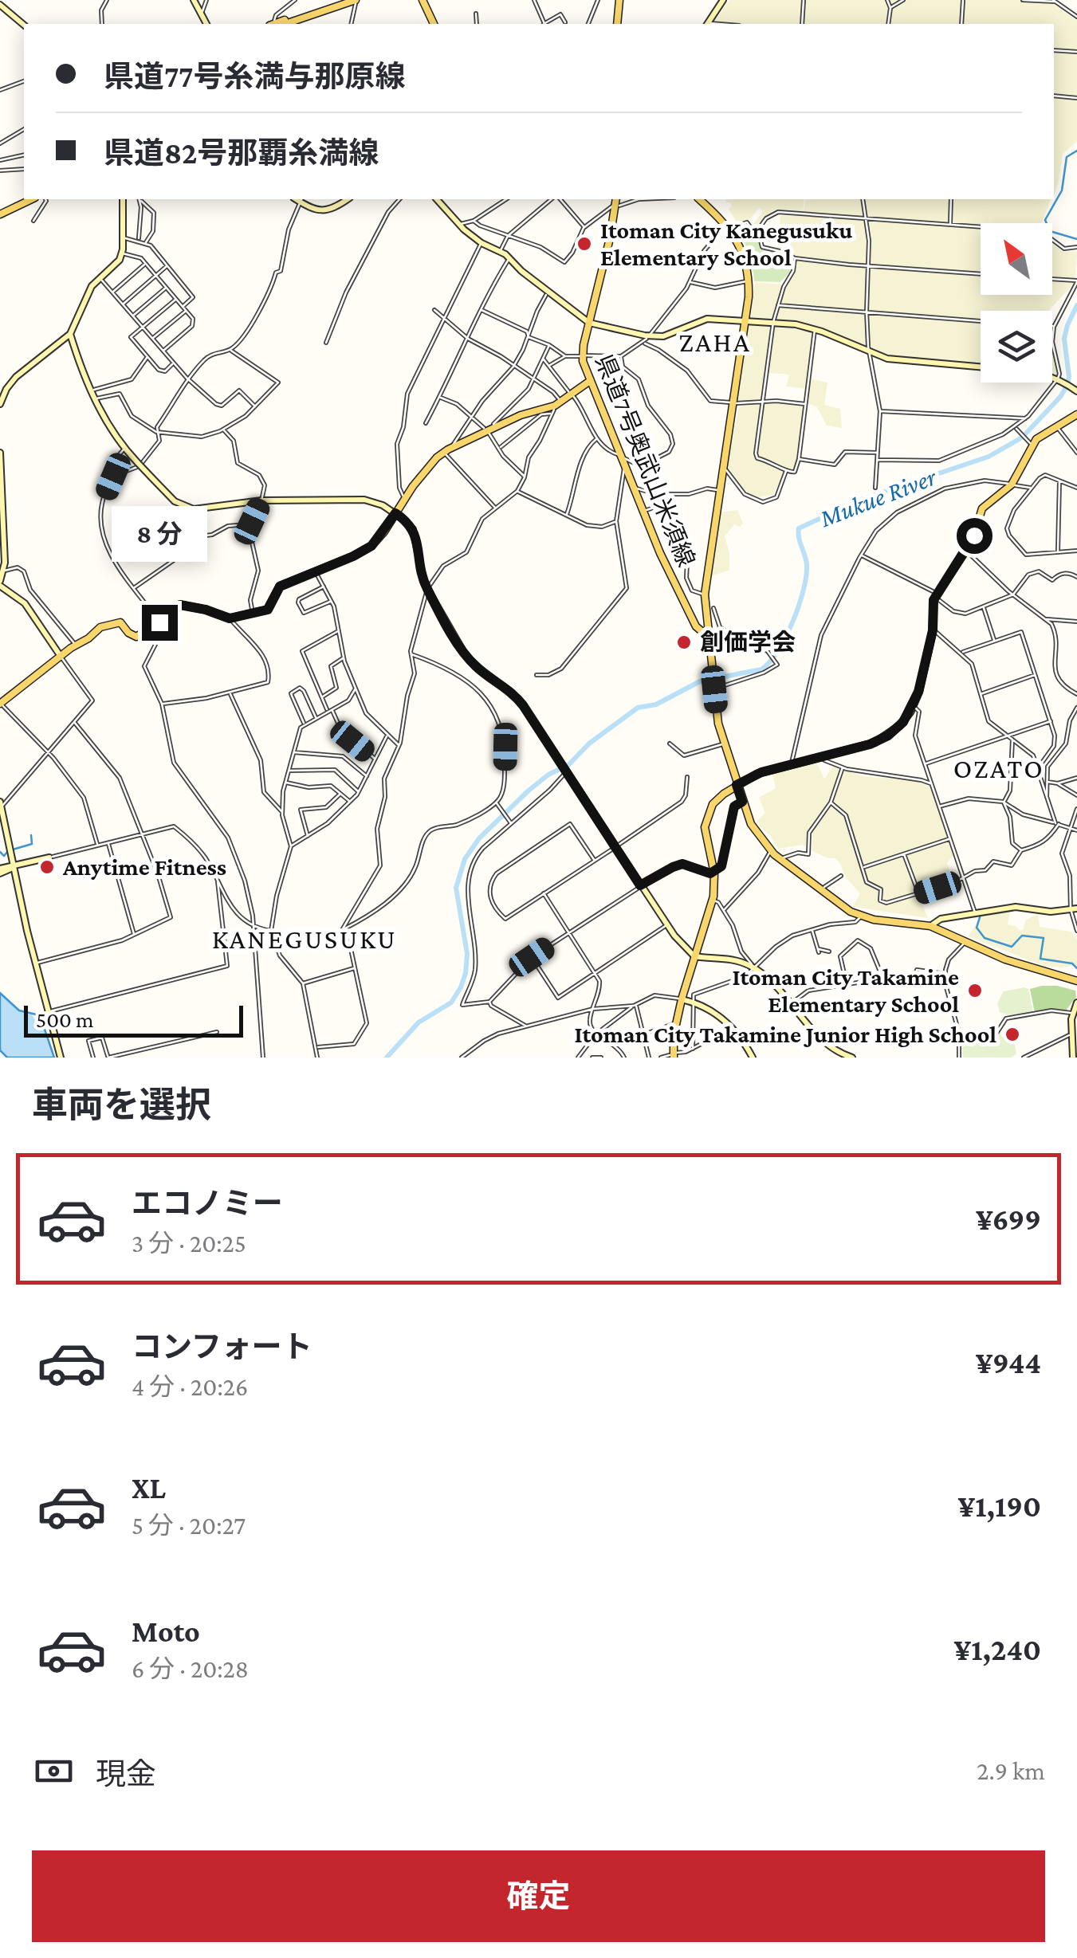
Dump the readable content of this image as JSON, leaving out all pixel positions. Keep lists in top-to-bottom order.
{
  "streets": {
    "main road": ["県道7号奥武山米須線"]
  },
  "districts": ["ZAHA", "OZATO", "KANEGUSUKU"],
  "water": ["Mukue River"],
  "places": [
    "Itoman City Kanegusuku Elementary School",
    "創価学会",
    "Anytime Fitness",
    "Itoman City Takamine Elementary School",
    "Itoman City Takamine Junior High School"
  ],
  "scale_bar": "500 m",
  "north": "top left",
  "page": {
    "banner": ["県道77号糸満与那原線", "県道82号那覇糸満線"],
    "bubble": "8 分",
    "scale": "500 m",
    "heading": "車両を選択",
    "list": [
      {
        "name": "エコノミー",
        "note": "3 分 · 20:25",
        "value": "¥699"
      },
      {
        "name": "コンフォート",
        "note": "4 分 · 20:26",
        "value": "¥944"
      },
      {
        "name": "XL",
        "note": "5 分 · 20:27",
        "value": "¥1,190"
      },
      {
        "name": "Moto",
        "note": "6 分 · 20:28",
        "value": "¥1,240"
      }
    ],
    "pay": ["現金", "2.9 km"],
    "buttons": "確定"
  }
}
